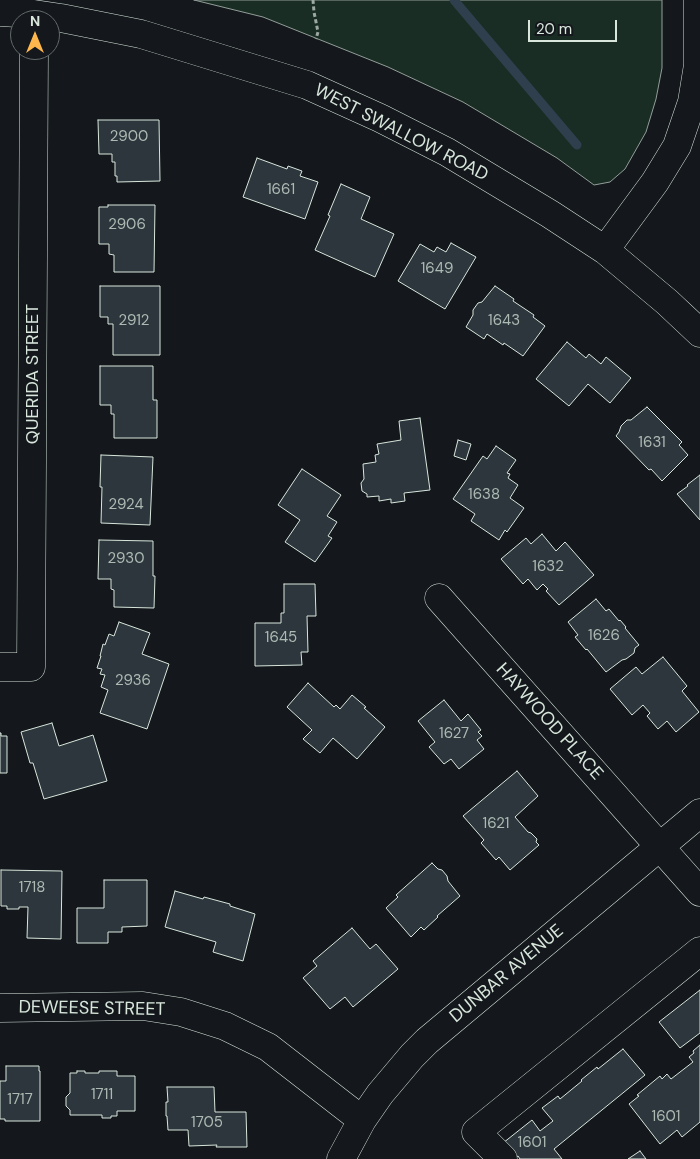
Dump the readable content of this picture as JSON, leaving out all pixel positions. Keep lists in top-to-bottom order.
{
  "streets": {
    "street": [
      "WEST SWALLOW ROAD",
      "QUERIDA STREET",
      "HAYWOOD PLACE",
      "DUNBAR AVENUE",
      "DEWEESE STREET"
    ]
  },
  "crossings": [
    ["HAYWOOD PLACE", "DUNBAR AVENUE"],
    ["DUNBAR AVENUE", "DEWEESE STREET"]
  ],
  "house_numbers": [
    "2900",
    "1661",
    "2906",
    "1649",
    "2912",
    "1643",
    "1631",
    "1638",
    "2924",
    "2930",
    "1632",
    "1626",
    "1645",
    "2936",
    "1627",
    "1621",
    "1718",
    "1711",
    "1717",
    "1601",
    "1705",
    "1601"
  ],
  "scale_bar": "20 m",
  "north": "top"
}
